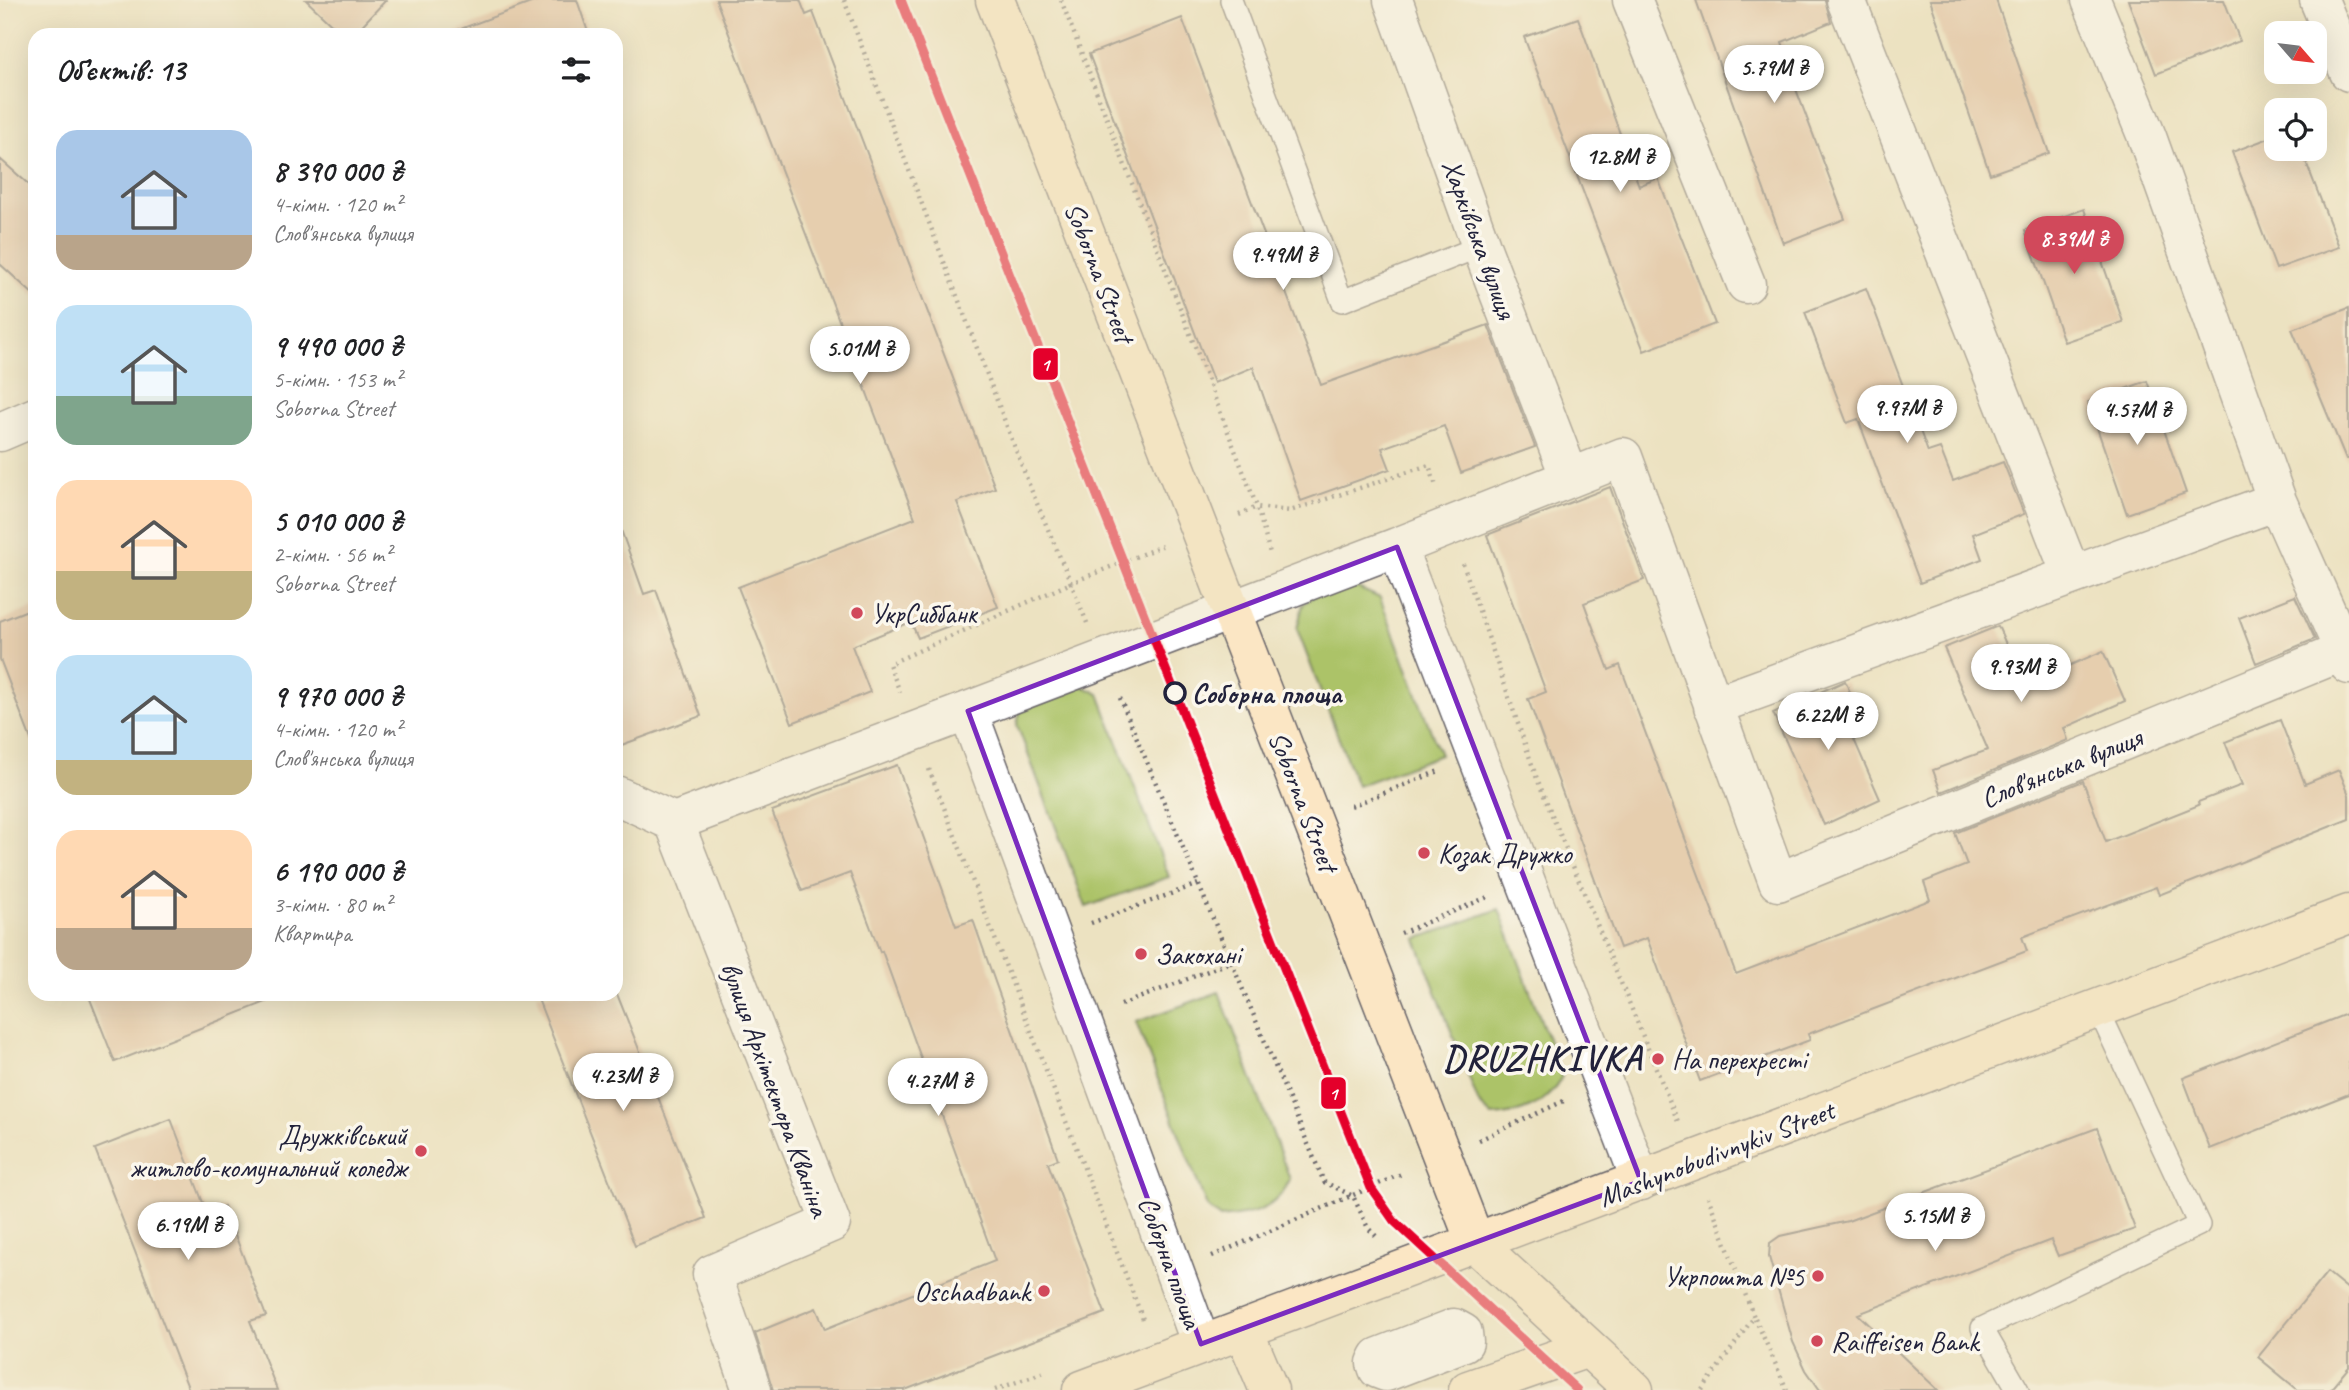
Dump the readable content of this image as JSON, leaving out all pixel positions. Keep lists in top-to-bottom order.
{
  "streets": {
    "street": [
      "Харківська вулиця",
      "Soborna Street",
      "Слов'янська вулиця",
      "вулиця Архітектора Кваніна",
      "Mashynobudivnykiv Street",
      "Соборна площа"
    ]
  },
  "crossings": [
    ["Soborna Street", "Mashynobudivnykiv Street"],
    ["Mashynobudivnykiv Street", "Соборна площа"]
  ],
  "districts": ["DRUZHKIVKA"],
  "places": [
    "УкрСиббанк",
    "Соборна площа",
    "Козак Дружко",
    "Закохані",
    "На перехресті",
    "Дружківський житлово-комунальний коледж",
    "Укрпошта №5",
    "Oschadbank",
    "Raiffeisen Bank"
  ],
  "lines": ["transit line 1"],
  "north": "bottom right",
  "page": {
    "heading": "Об’єктів: 13",
    "price": [
      "5.79M ₴",
      "12.8M ₴",
      "8.39M ₴",
      "9.49M ₴",
      "5.01M ₴",
      "9.97M ₴",
      "4.57M ₴",
      "9.93M ₴",
      "6.22M ₴",
      "4.23M ₴",
      "4.27M ₴",
      "5.15M ₴",
      "6.19M ₴"
    ],
    "list": [
      {
        "name": "8 390 000 ₴",
        "note": "4-кімн. · 120 m² · Слов'янська вулиця"
      },
      {
        "name": "9 490 000 ₴",
        "note": "5-кімн. · 153 m² · Soborna Street"
      },
      {
        "name": "5 010 000 ₴",
        "note": "2-кімн. · 56 m² · Soborna Street"
      },
      {
        "name": "9 970 000 ₴",
        "note": "4-кімн. · 120 m² · Слов'янська вулиця"
      },
      {
        "name": "6 190 000 ₴",
        "note": "3-кімн. · 80 m² · Квартира"
      }
    ]
  }
}
